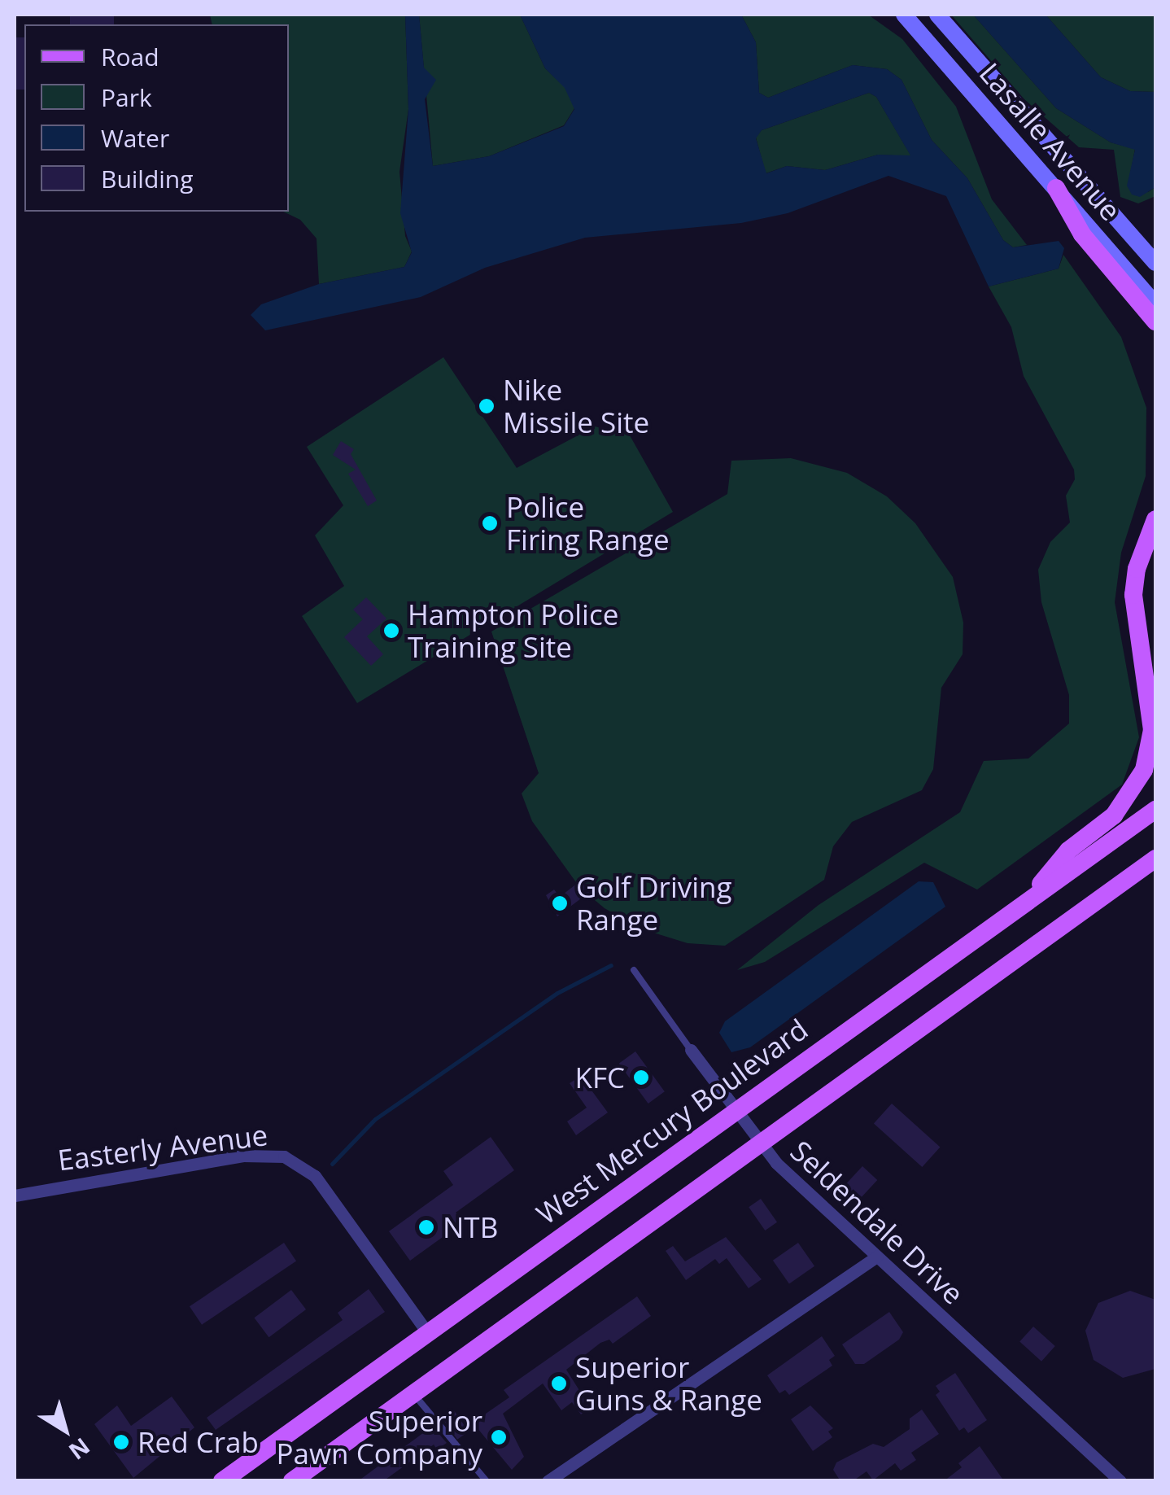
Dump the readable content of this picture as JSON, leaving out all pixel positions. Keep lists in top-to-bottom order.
{
  "streets": {
    "main road": ["Lasalle Avenue", "West Mercury Boulevard"],
    "street": ["Easterly Avenue", "Seldendale Drive"]
  },
  "crossings": [
    ["West Mercury Boulevard", "Easterly Avenue"],
    ["West Mercury Boulevard", "Seldendale Drive"]
  ],
  "places": [
    "Nike Missile Site",
    "Police Firing Range",
    "Hampton Police Training Site",
    "Golf Driving Range",
    "KFC",
    "NTB",
    "Superior Guns & Range",
    "Superior Pawn Company",
    "Red Crab"
  ],
  "legend": [
    "Road",
    "Park",
    "Water",
    "Building"
  ],
  "north": "bottom right"
}
